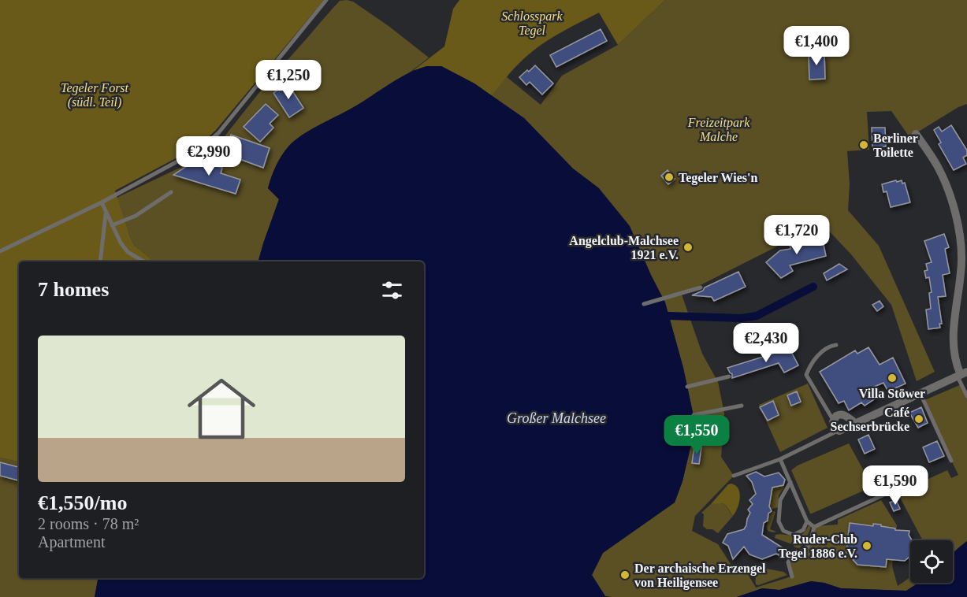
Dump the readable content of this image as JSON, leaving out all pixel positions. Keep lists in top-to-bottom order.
{
  "water": ["Großer Malchsee"],
  "parks": ["Schlosspark Tegel", "Tegeler Forst (südl. Teil)", "Freizeitpark Malche"],
  "places": [
    "Berliner Toilette",
    "Tegeler Wies'n",
    "Angelclub-Malchsee 1921 e.V.",
    "Villa Stöwer",
    "Café Sechserbrücke",
    "Ruder-Club Tegel 1886 e.V.",
    "Der archaische Erzengel von Heiligensee"
  ],
  "page": {
    "price": [
      "€1,400",
      "€1,250",
      "€2,990",
      "€1,720",
      "€2,430",
      "€1,550",
      "€1,590"
    ],
    "heading": "7 homes",
    "list": [
      {
        "name": "€1,550/mo",
        "note": "2 rooms · 78 m² · Apartment"
      }
    ]
  }
}
